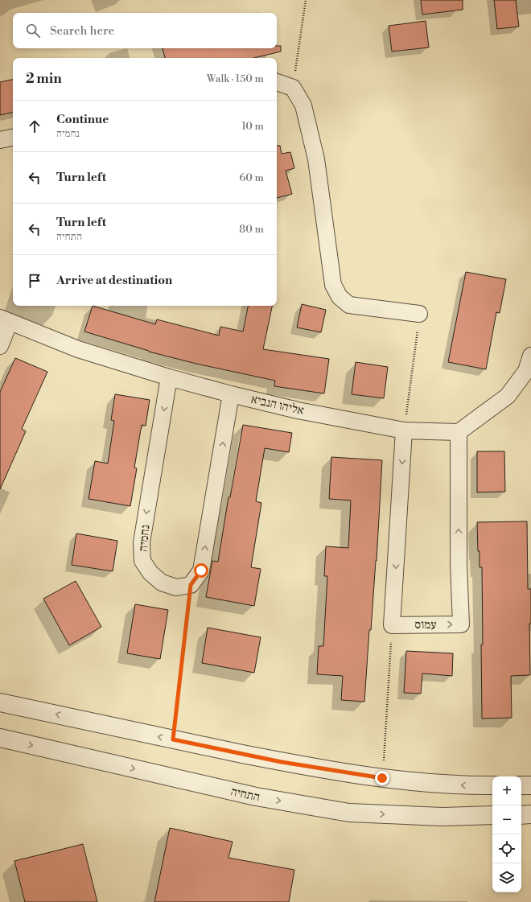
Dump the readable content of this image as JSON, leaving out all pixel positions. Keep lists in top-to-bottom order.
{
  "streets": {
    "street": [
      "אליהו הנביא",
      "נחמיה",
      "עמוס",
      "התחיה"
    ]
  },
  "crossings": [
    ["אליהו הנביא", "נחמיה"],
    ["אליהו הנביא", "עמוס"]
  ],
  "one_way": ["נחמיה"],
  "page": {
    "search": "Search here",
    "heading": ["2 min", "Walk · 150 m"],
    "list": [
      ["Continue", "נחמיה", "10 m"],
      ["Turn left", "60 m"],
      ["Turn left", "התחיה", "80 m"],
      "Arrive at destination"
    ],
    "map_buttons": ["+", "−"]
  }
}
